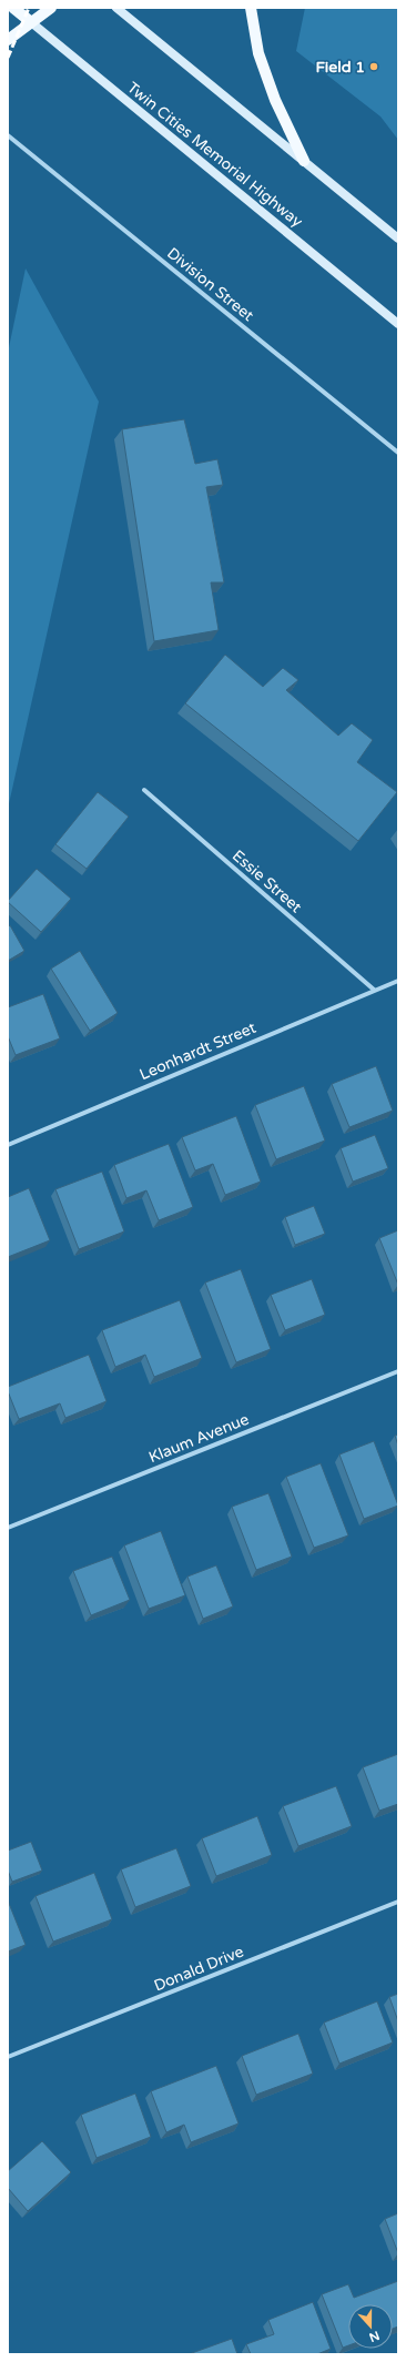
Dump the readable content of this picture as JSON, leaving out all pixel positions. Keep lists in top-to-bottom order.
{
  "streets": {
    "main road": ["Twin Cities Memorial Highway"],
    "street": [
      "Division Street",
      "Essie Street",
      "Leonhardt Street",
      "Klaum Avenue",
      "Donald Drive"
    ]
  },
  "crossings": [
    ["Essie Street", "Leonhardt Street"]
  ],
  "places": ["Field 1"],
  "north": "bottom"
}
